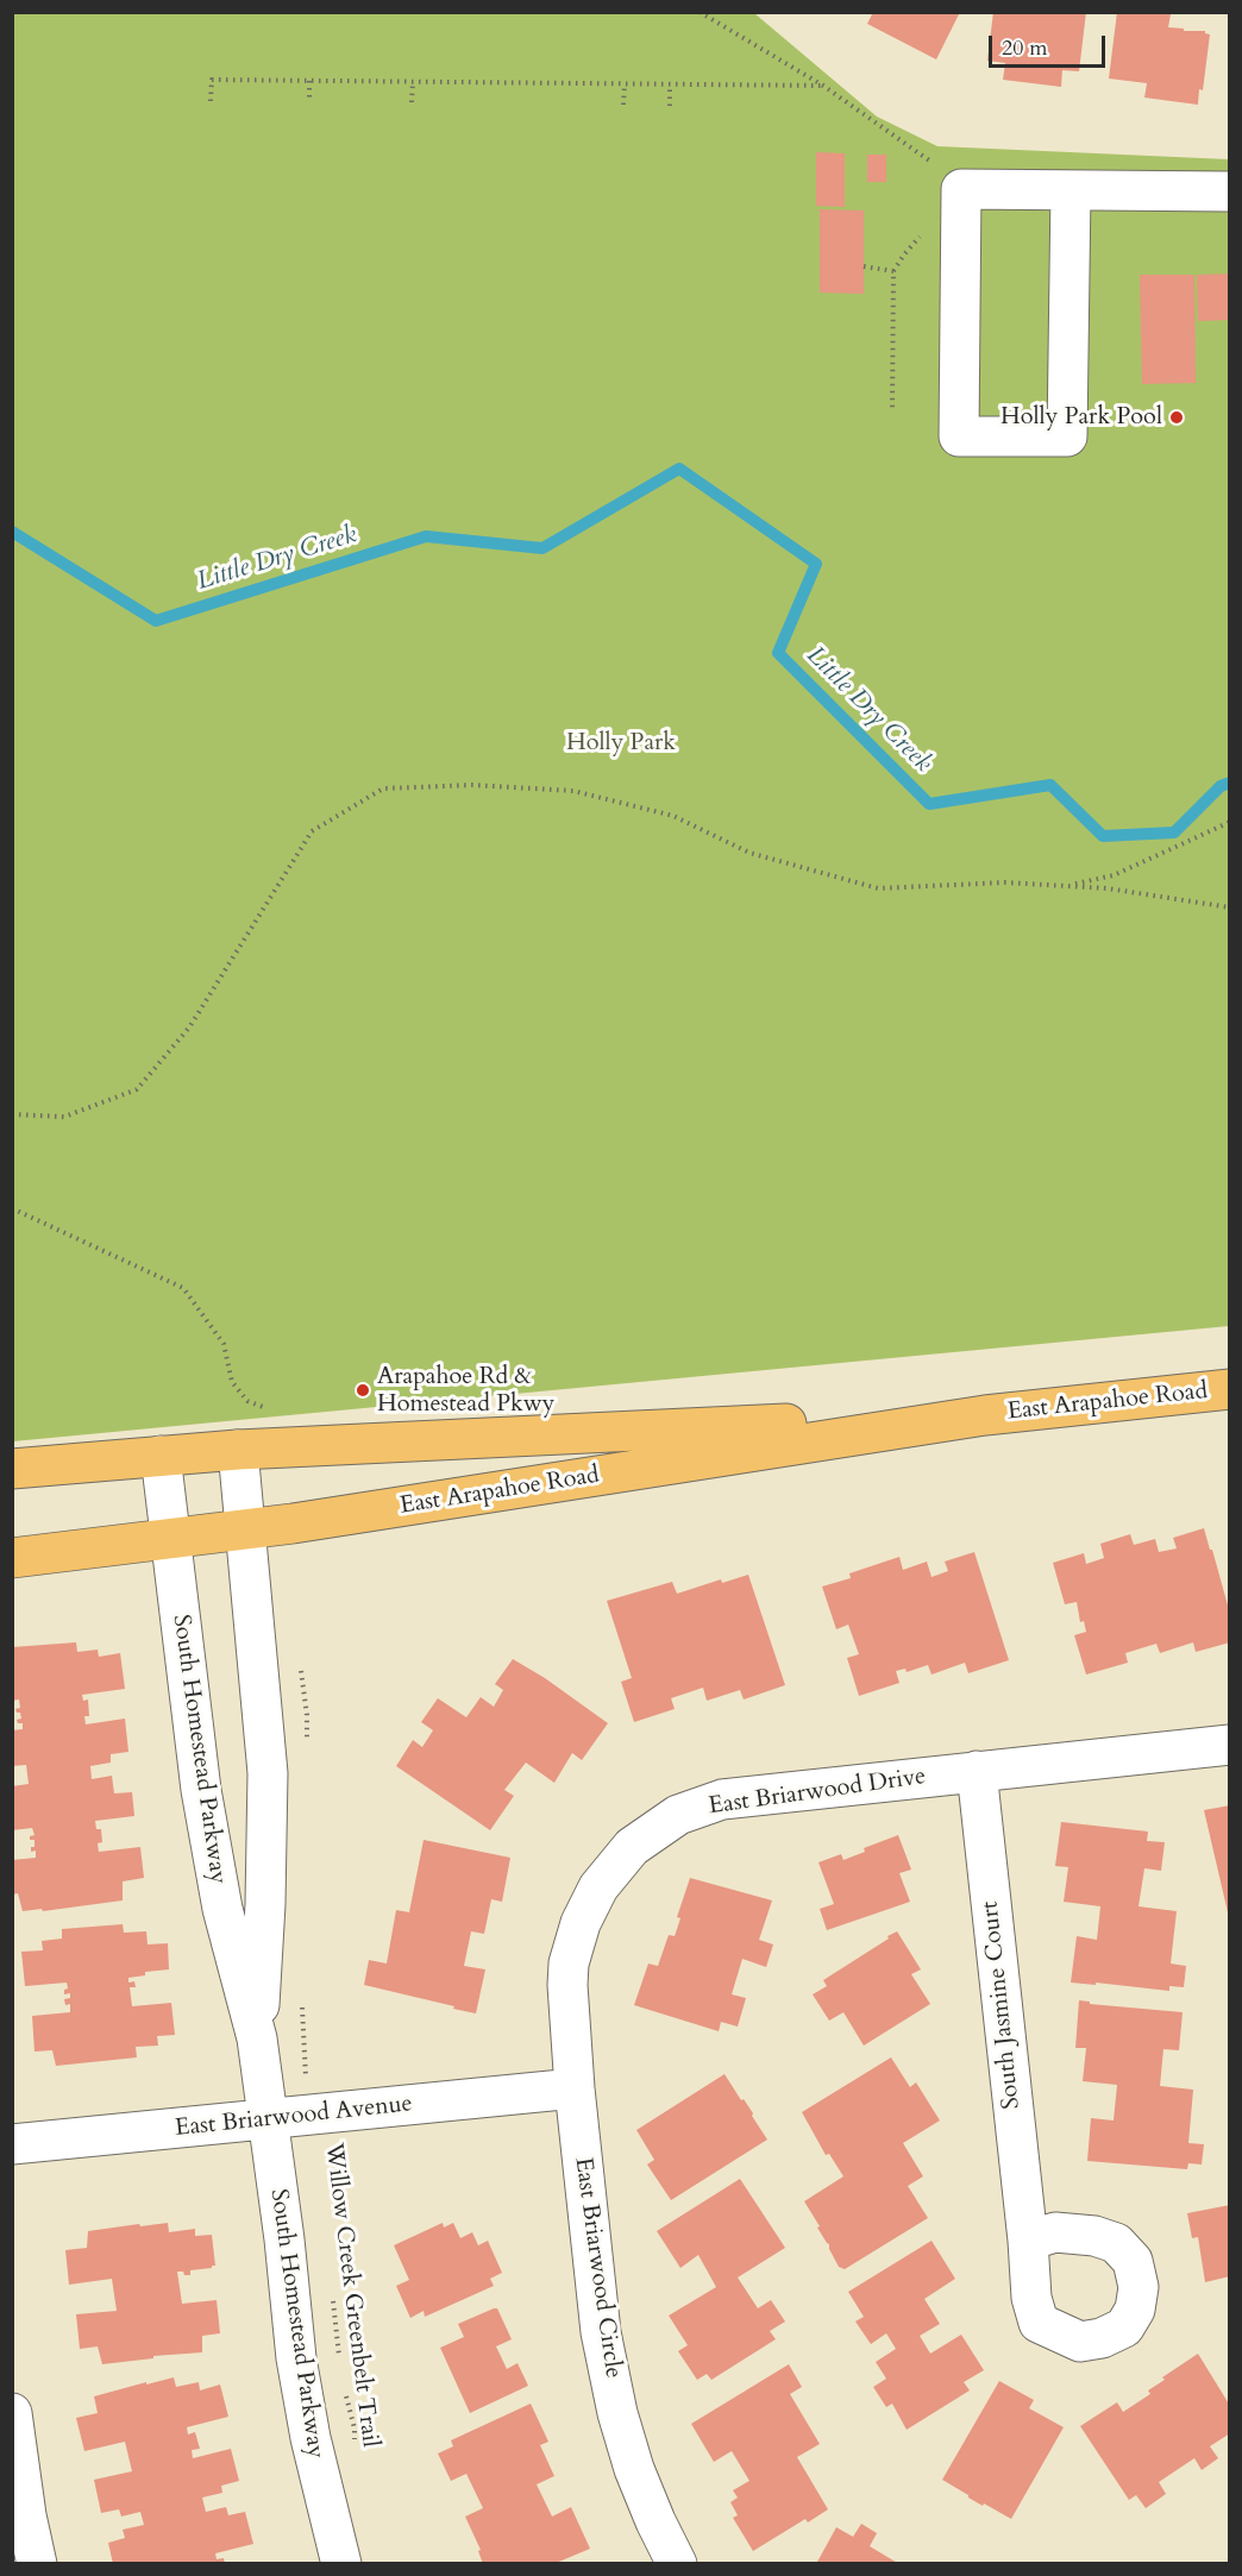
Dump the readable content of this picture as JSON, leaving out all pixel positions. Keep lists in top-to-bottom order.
{
  "streets": {
    "main road": ["East Arapahoe Road"],
    "street": [
      "South Homestead Parkway",
      "East Briarwood Drive",
      "South Jasmine Court",
      "East Briarwood Avenue",
      "East Briarwood Circle"
    ],
    "path": ["Willow Creek Greenbelt Trail"]
  },
  "crossings": [
    ["East Arapahoe Road", "South Homestead Parkway"],
    ["South Homestead Parkway", "East Briarwood Avenue"],
    ["East Briarwood Drive", "South Jasmine Court"],
    ["East Briarwood Drive", "East Briarwood Avenue"],
    ["East Briarwood Drive", "East Briarwood Circle"],
    ["East Briarwood Avenue", "East Briarwood Circle"],
    ["East Briarwood Avenue", "Willow Creek Greenbelt Trail"]
  ],
  "water": ["Little Dry Creek"],
  "parks": ["Holly Park"],
  "places": ["Holly Park Pool", "Arapahoe Rd & Homestead Pkwy"],
  "scale_bar": "20 m"
}
